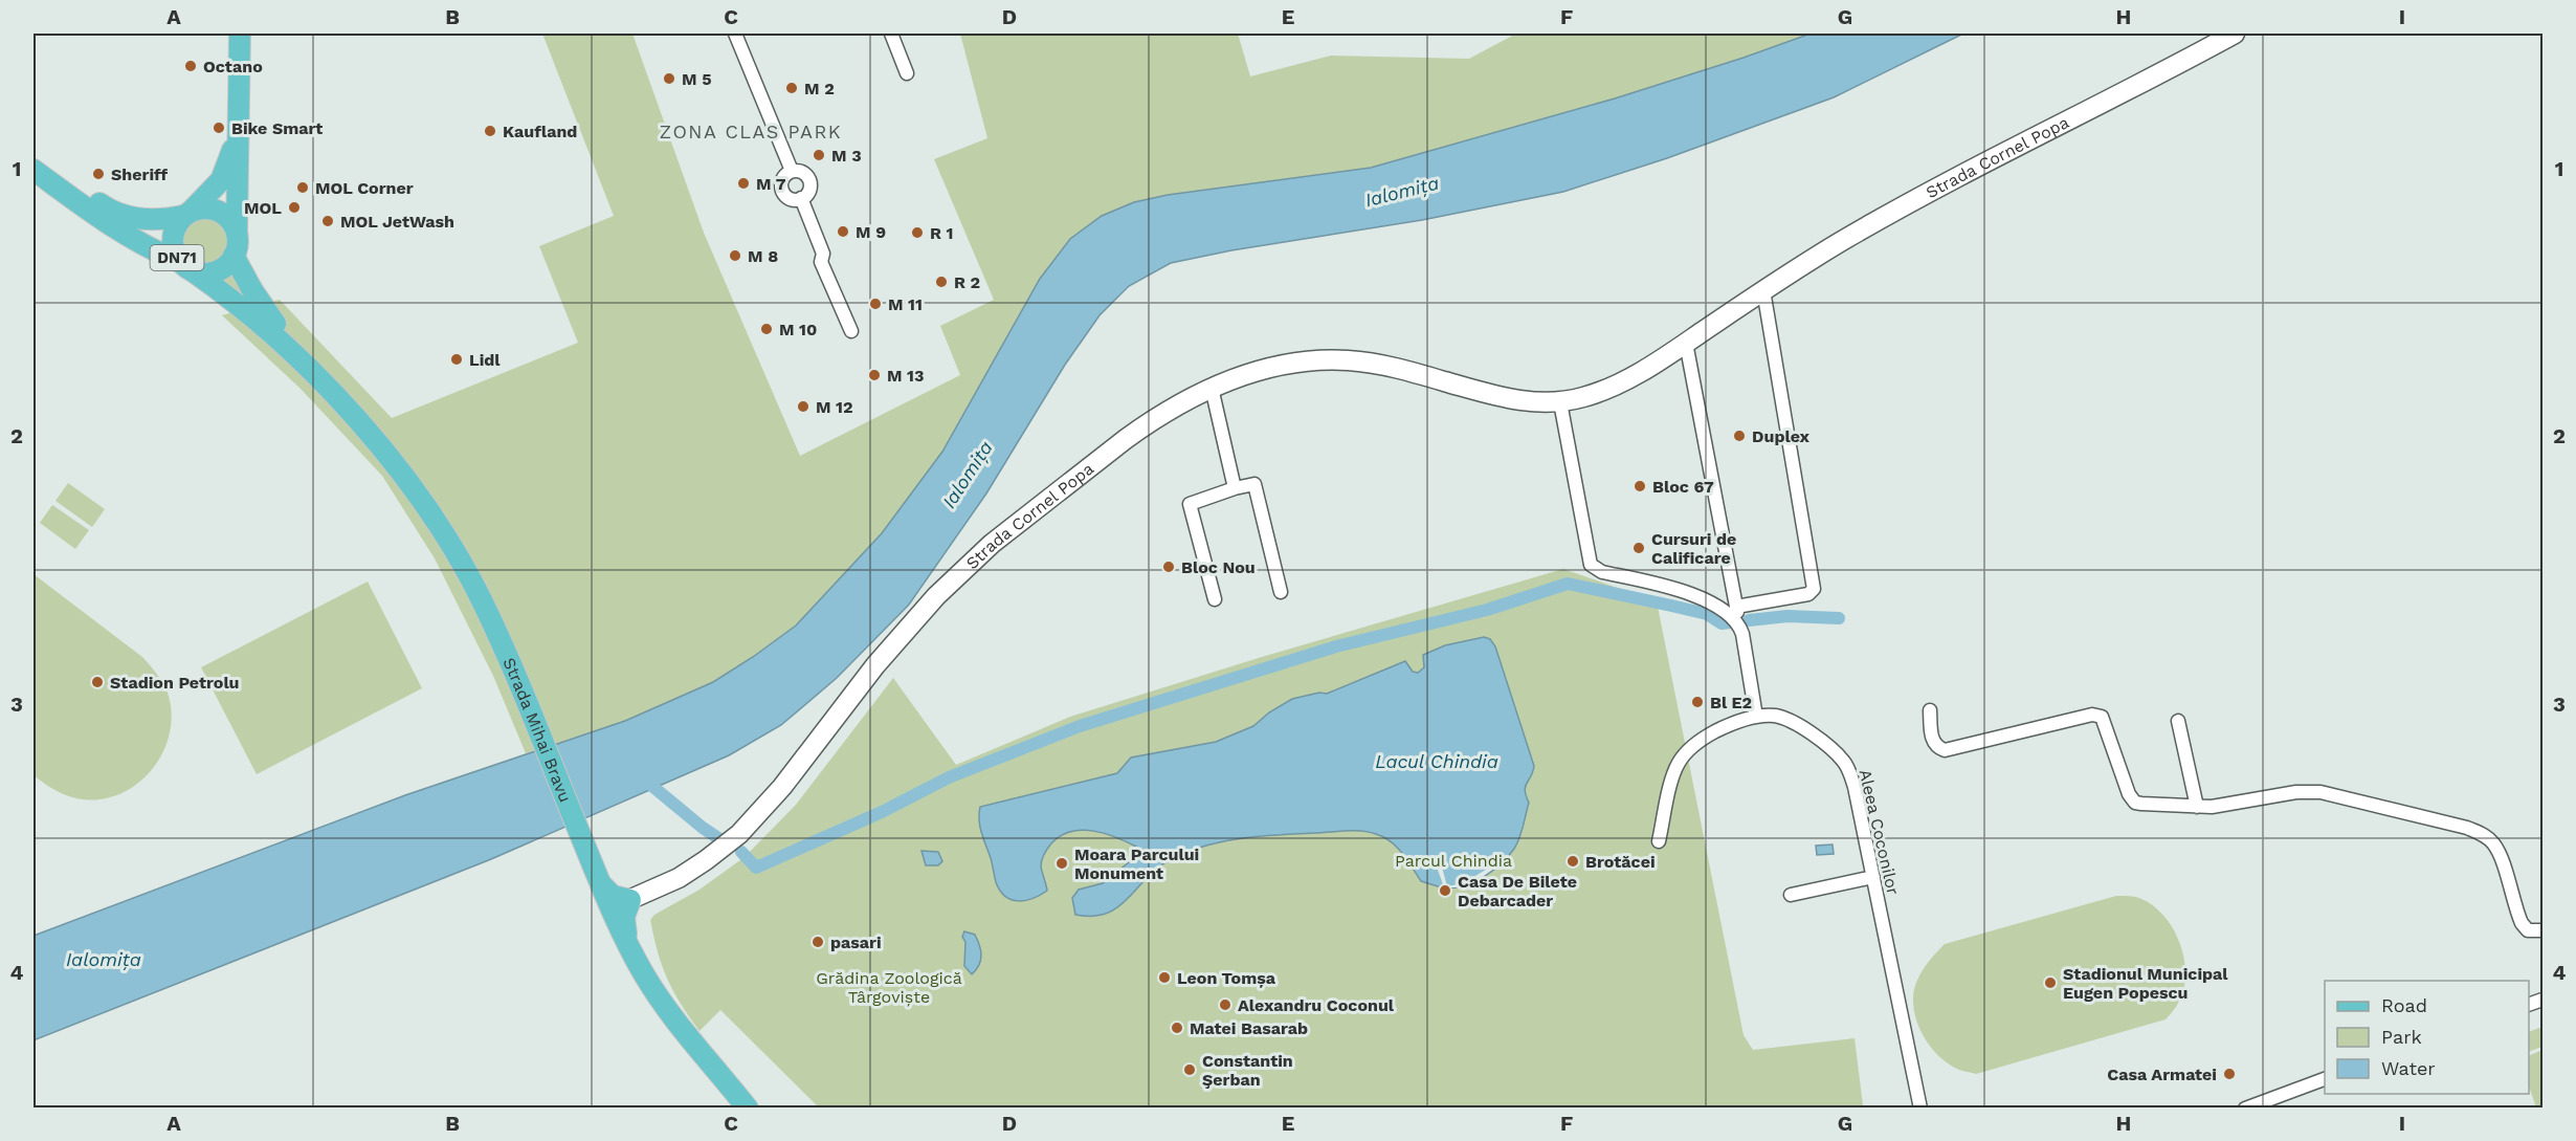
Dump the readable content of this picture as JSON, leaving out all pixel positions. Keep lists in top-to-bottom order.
{
  "streets": {
    "main road": ["Strada Cornel Popa", "DN71", "Strada Mihai Bravu"],
    "street": ["Aleea Coconilor"]
  },
  "crossings": [
    ["Strada Cornel Popa", "Strada Mihai Bravu"],
    ["DN71", "Strada Mihai Bravu"]
  ],
  "districts": ["ZONA CLAS PARK"],
  "water": ["Ialomița", "Lacul Chindia"],
  "parks": ["Parcul Chindia", "Grădina Zoologică Târgoviște"],
  "places": [
    "Octano",
    "M 5",
    "M 2",
    "Bike Smart",
    "Kaufland",
    "M 3",
    "Sheriff",
    "M 7",
    "MOL Corner",
    "MOL",
    "MOL JetWash",
    "M 9",
    "R 1",
    "M 8",
    "R 2",
    "M 11",
    "M 10",
    "Lidl",
    "M 13",
    "M 12",
    "Duplex",
    "Bloc 67",
    "Cursuri de Calificare",
    "Bloc Nou",
    "Stadion Petrolu",
    "Bl E2",
    "Brotăcei",
    "Moara Parcului Monument",
    "Casa De Bilete Debarcader",
    "pasari",
    "Leon Tomșa",
    "Stadionul Municipal Eugen Popescu",
    "Alexandru Coconul",
    "Matei Basarab",
    "Constantin Şerban",
    "Casa Armatei"
  ],
  "legend": ["Road", "Park", "Water"],
  "grid": {
    "columns": [
      "A",
      "B",
      "C",
      "D",
      "E",
      "F",
      "G",
      "H",
      "I"
    ],
    "rows": [
      "1",
      "2",
      "3",
      "4"
    ]
  }
}
